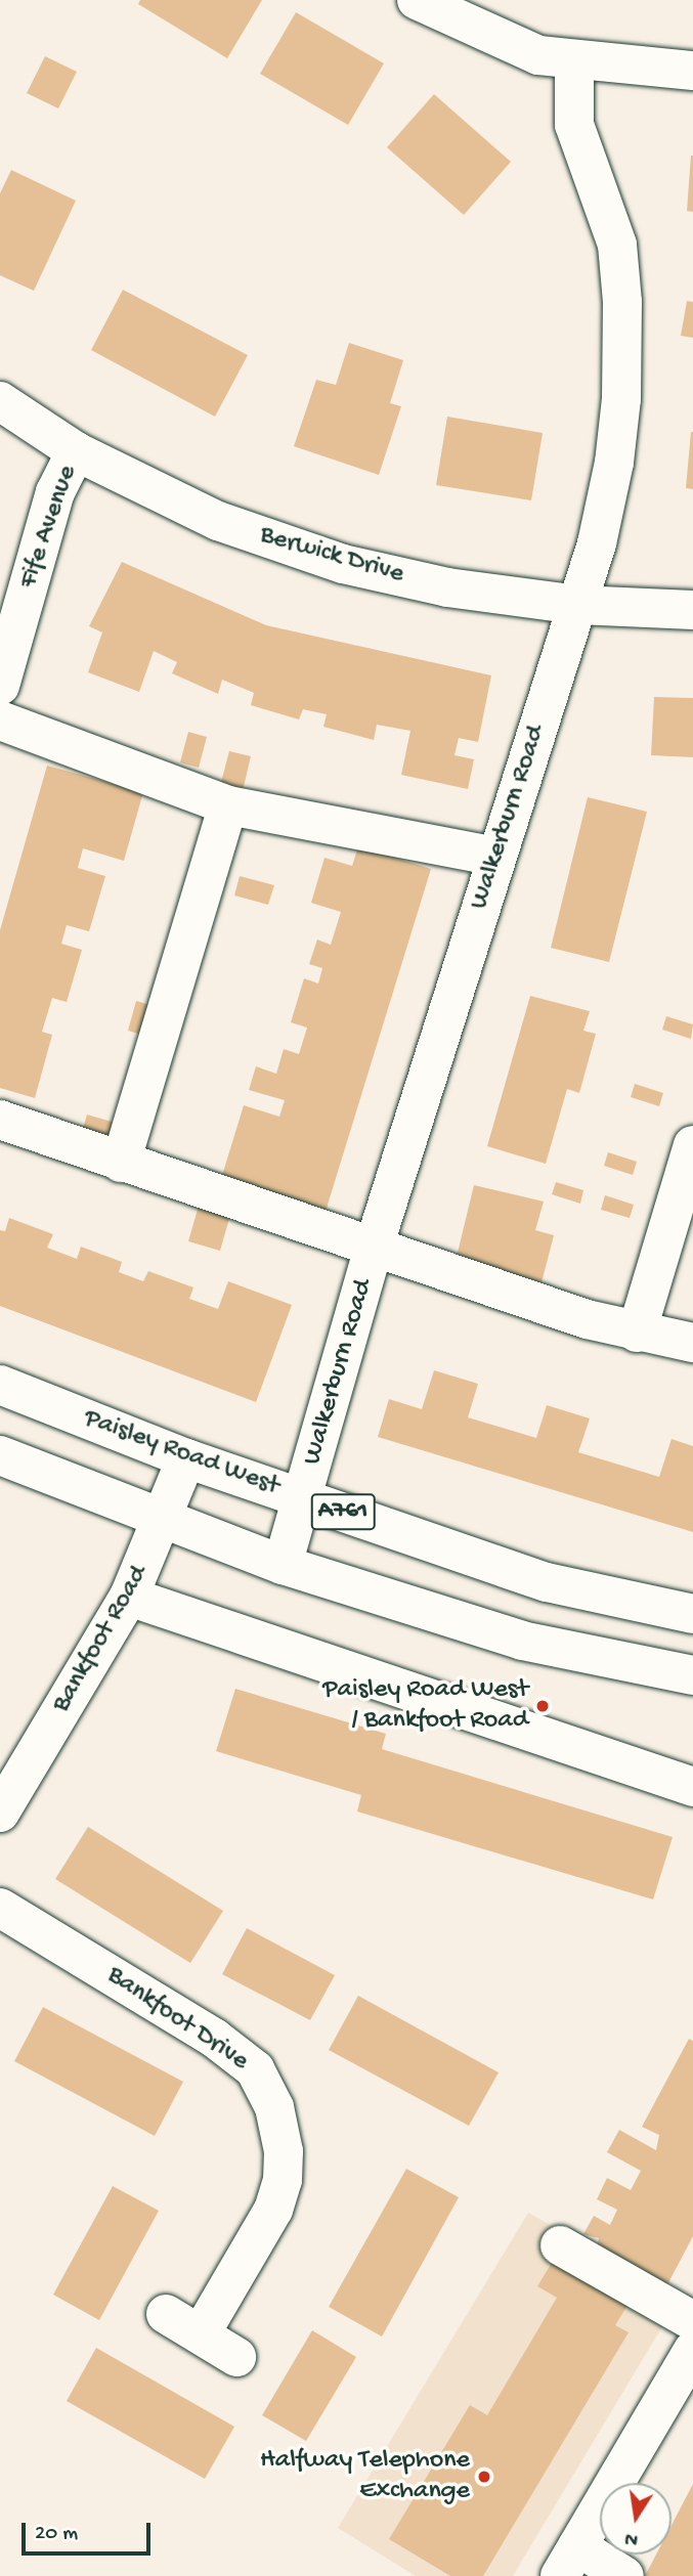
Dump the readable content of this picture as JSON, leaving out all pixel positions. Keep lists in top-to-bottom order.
{
  "streets": {
    "street": [
      "Fife Avenue",
      "Berwick Drive",
      "Walkerburn Road",
      "Paisley Road West",
      "A761",
      "Bankfoot Road",
      "Bankfoot Drive"
    ]
  },
  "crossings": [
    ["Fife Avenue", "Berwick Drive"],
    ["Berwick Drive", "Walkerburn Road"],
    ["Walkerburn Road", "Paisley Road West"],
    ["Walkerburn Road", "A761"],
    ["Paisley Road West", "Bankfoot Road"],
    ["A761", "Bankfoot Road"]
  ],
  "places": ["Paisley Road West / Bankfoot Road", "Halfway Telephone Exchange"],
  "scale_bar": "20 m",
  "north": "bottom"
}
